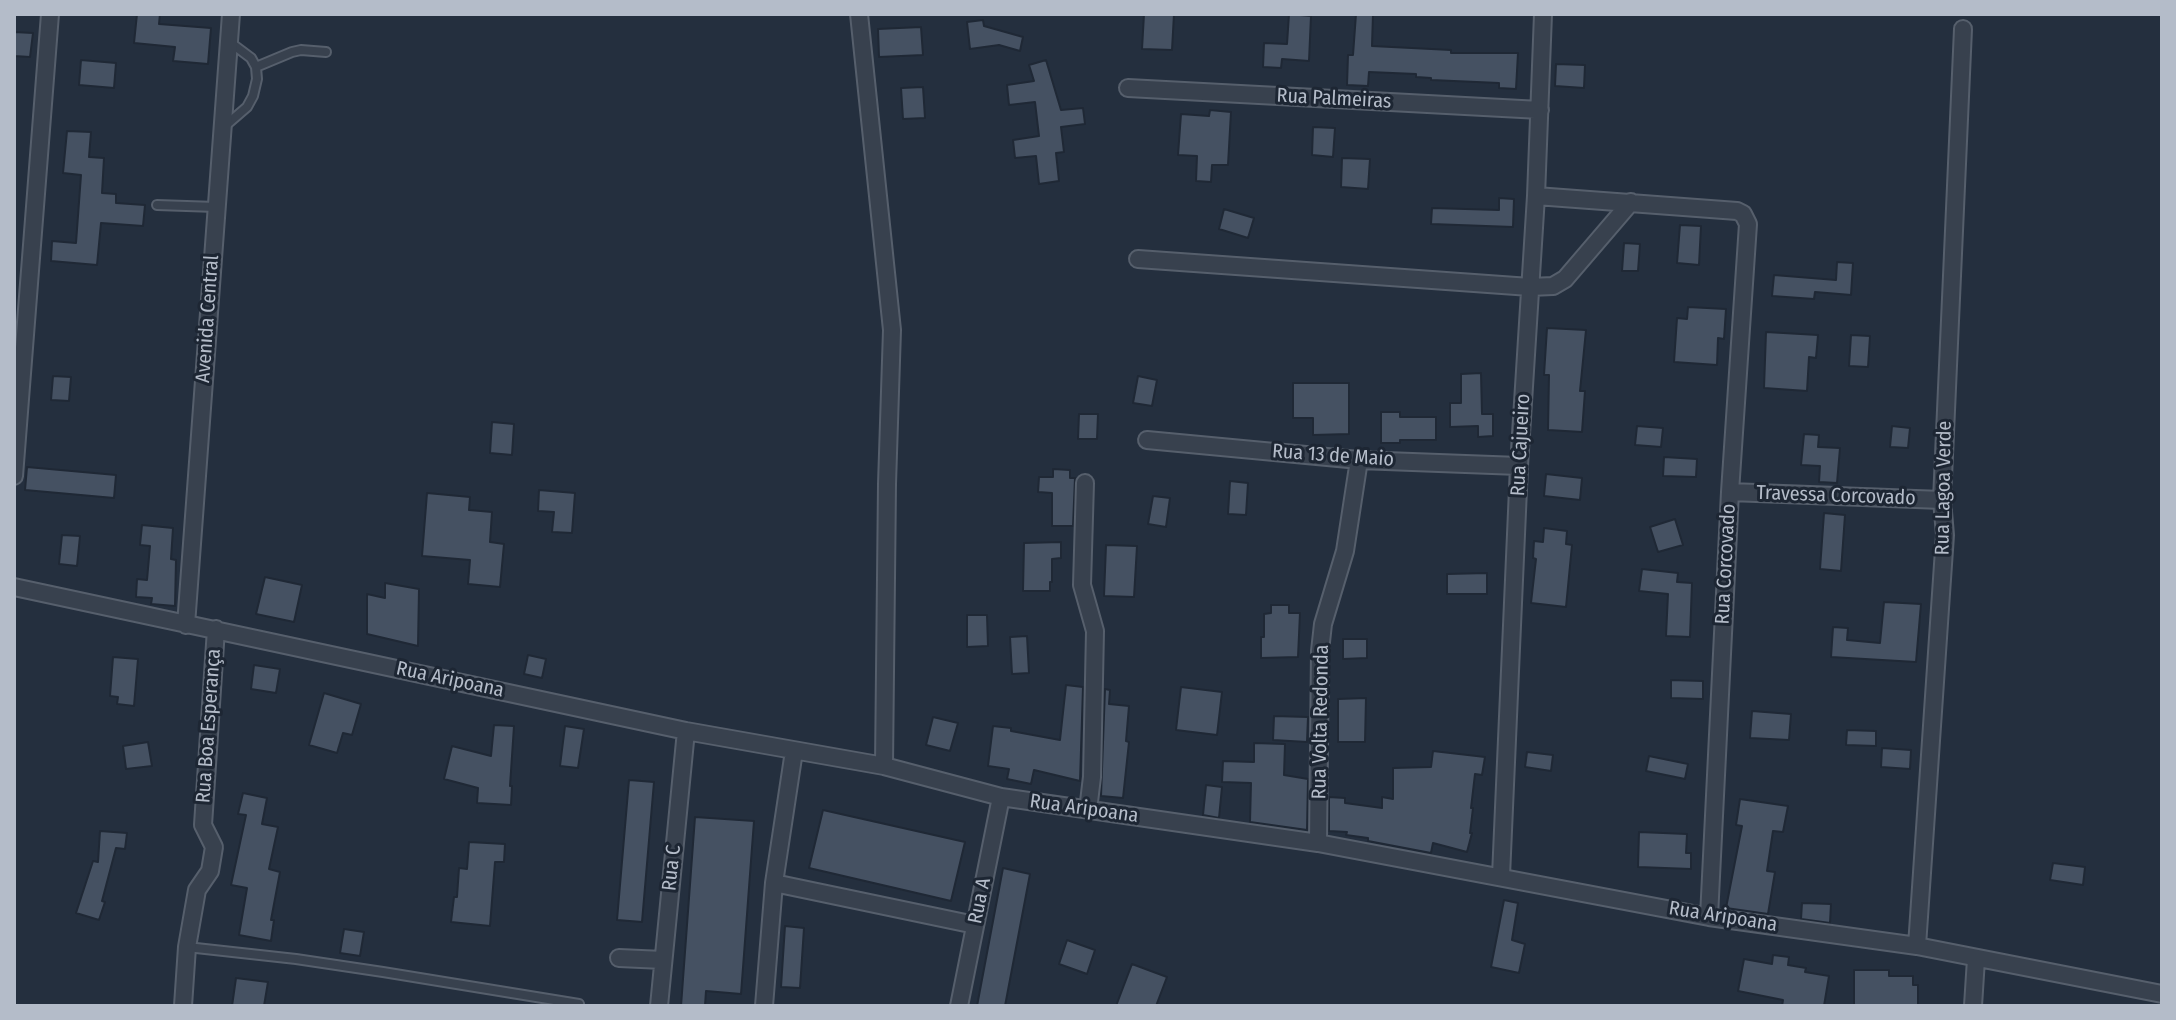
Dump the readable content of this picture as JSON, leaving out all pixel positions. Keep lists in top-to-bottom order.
{
  "streets": {
    "street": [
      "Rua Palmeiras",
      "Avenida Central",
      "Rua Cajueiro",
      "Rua 13 de Maio",
      "Rua Lagoa Verde",
      "Travessa Corcovado",
      "Rua Corcovado",
      "Rua Aripoana",
      "Rua Volta Redonda",
      "Rua Boa Esperança",
      "Rua C",
      "Rua A"
    ]
  },
  "crossings": [
    ["Rua Palmeiras", "Rua Cajueiro"],
    ["Avenida Central", "Rua Aripoana"],
    ["Rua Cajueiro", "Rua 13 de Maio"],
    ["Rua Cajueiro", "Rua Aripoana"],
    ["Rua 13 de Maio", "Rua Volta Redonda"],
    ["Rua Lagoa Verde", "Travessa Corcovado"],
    ["Rua Lagoa Verde", "Rua Aripoana"],
    ["Travessa Corcovado", "Rua Corcovado"],
    ["Rua Corcovado", "Rua Aripoana"],
    ["Rua Aripoana", "Rua Volta Redonda"],
    ["Rua Aripoana", "Rua Boa Esperança"],
    ["Rua Aripoana", "Rua C"],
    ["Rua Aripoana", "Rua A"]
  ]
}
